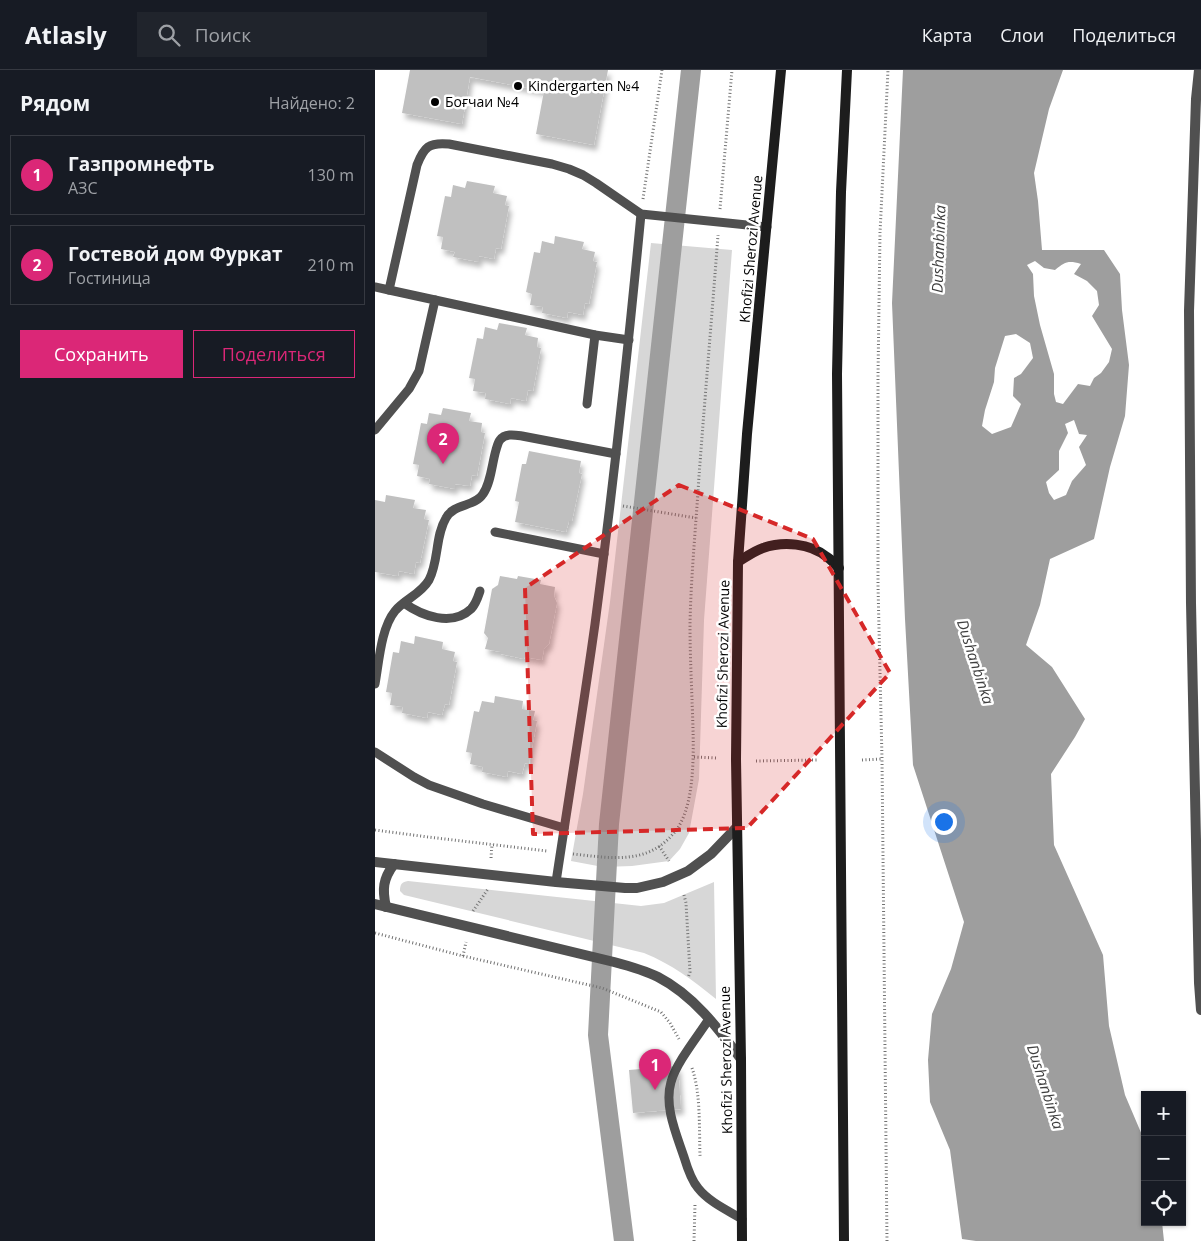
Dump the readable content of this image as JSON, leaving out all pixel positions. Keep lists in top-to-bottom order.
{
  "streets": {
    "main road": ["Khofizi Sherozi Avenue"]
  },
  "water": ["Dushanbinka"],
  "places": ["Kindergarten №4", "Боғчаи №4"],
  "page": {
    "header": "Atlasly",
    "search": "Поиск",
    "nav": ["Карта", "Слои", "Поделиться"],
    "heading": ["Рядом", "Найдено: 2"],
    "list": [
      {
        "mark": "1",
        "name": "Газпромнефть",
        "note": "АЗС",
        "value": "130 m"
      },
      {
        "mark": "2",
        "name": "Гостевой дом Фуркат",
        "note": "Гостиница",
        "value": "210 m"
      }
    ],
    "buttons": ["Сохранить", "Поделиться"],
    "pins": ["2", "1"],
    "map_buttons": ["+", "−"]
  }
}
